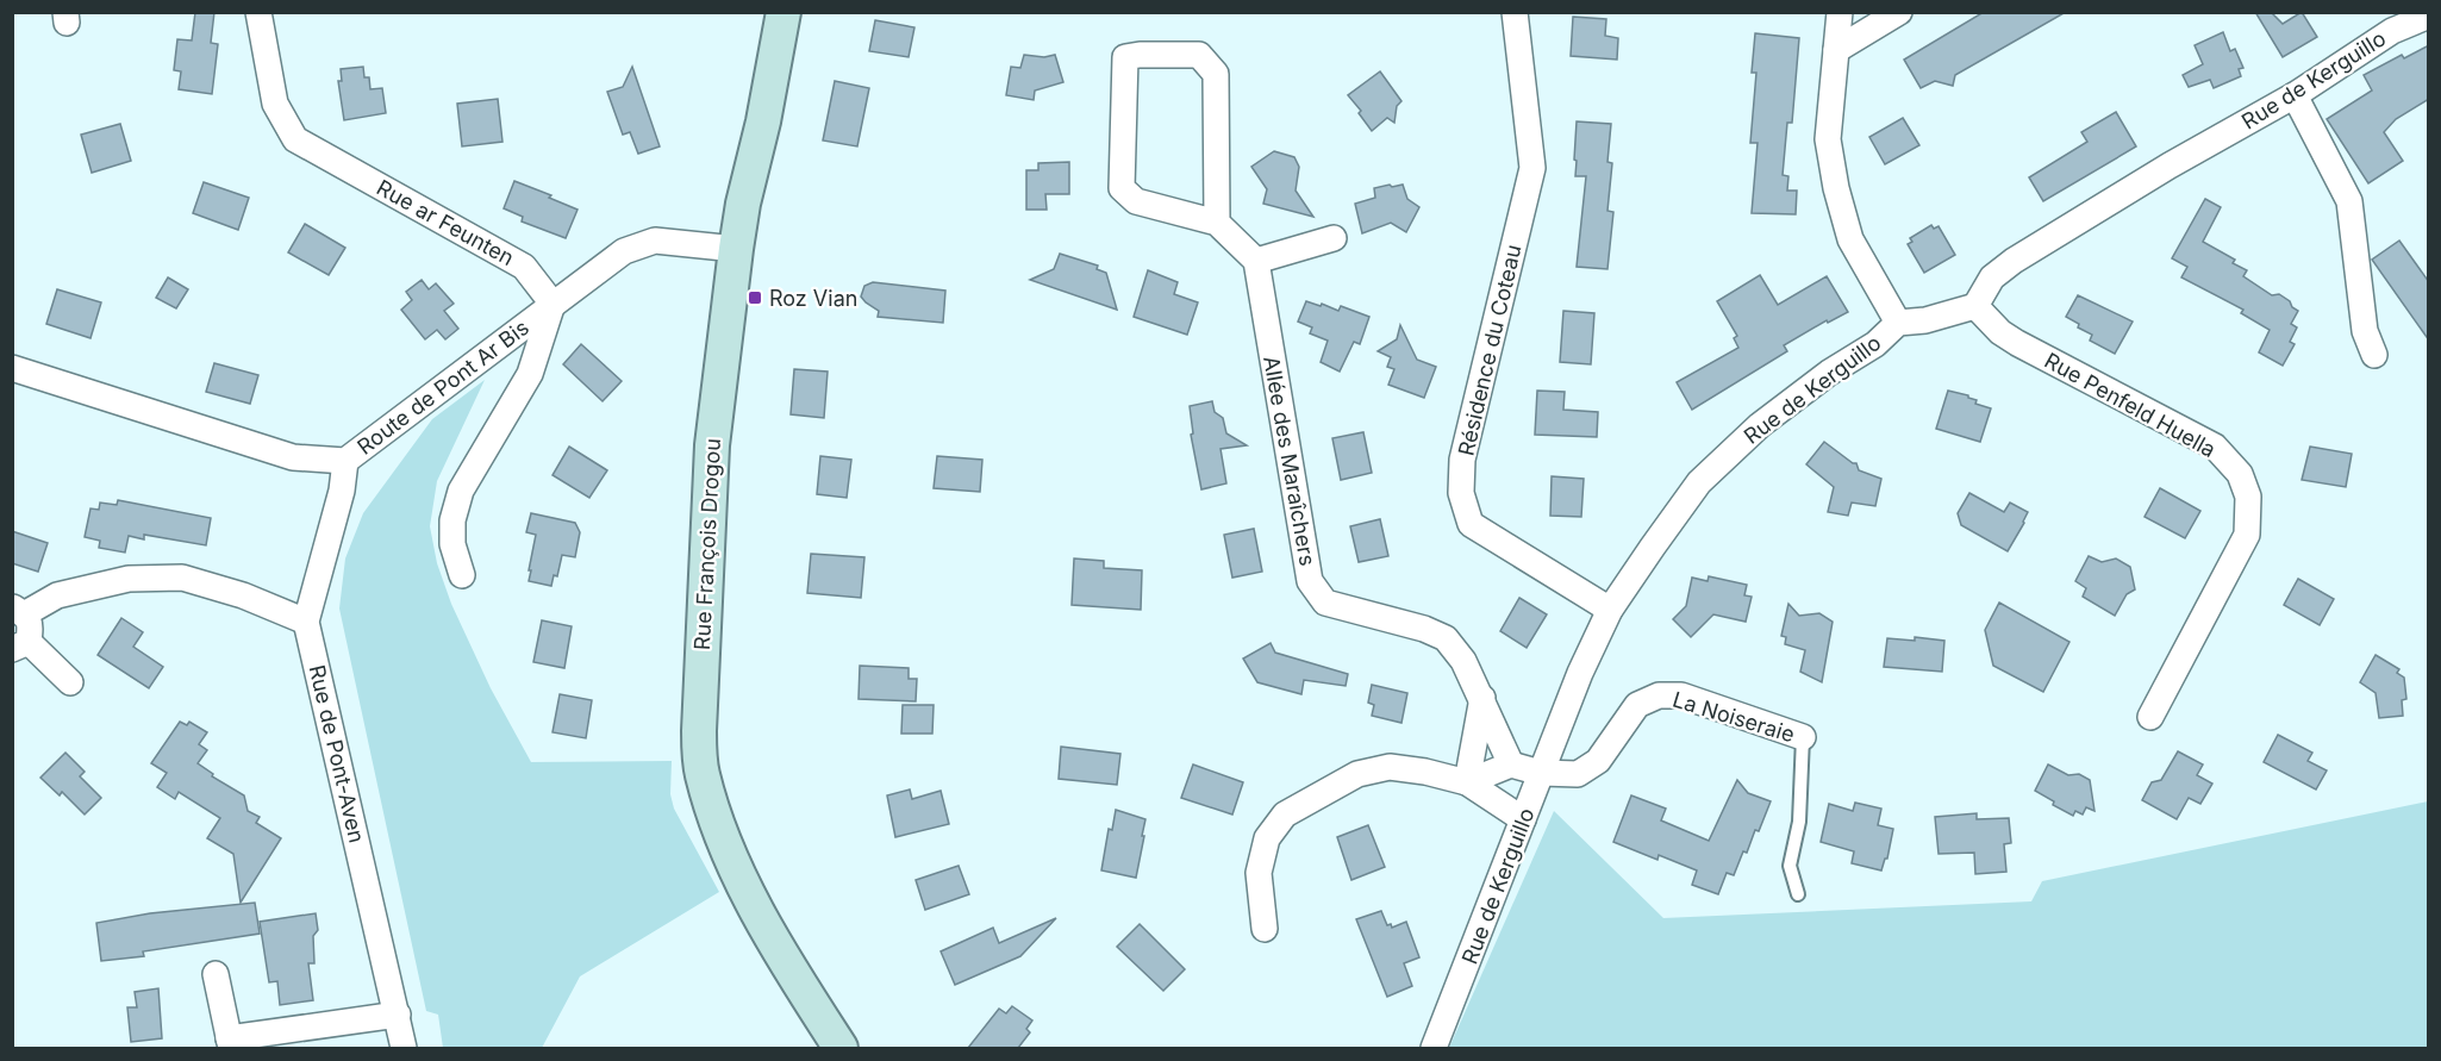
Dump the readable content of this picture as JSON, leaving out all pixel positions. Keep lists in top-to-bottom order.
{
  "streets": {
    "street": [
      "Rue de Kerguillo",
      "Rue ar Feunten",
      "Résidence du Coteau",
      "Route de Pont Ar Bis",
      "Rue Penfeld Huella",
      "Allée des Maraîchers",
      "Rue François Drogou",
      "La Noiseraie",
      "Rue de Pont-Aven"
    ]
  },
  "crossings": [
    ["Rue de Kerguillo", "Résidence du Coteau"],
    ["Rue de Kerguillo", "Rue Penfeld Huella"],
    ["Rue de Kerguillo", "La Noiseraie"],
    ["Rue ar Feunten", "Route de Pont Ar Bis"],
    ["Route de Pont Ar Bis", "Rue François Drogou"],
    ["Route de Pont Ar Bis", "Rue de Pont-Aven"],
    ["Allée des Maraîchers", "La Noiseraie"]
  ],
  "places": {
    "transit": ["Roz Vian"]
  }
}
